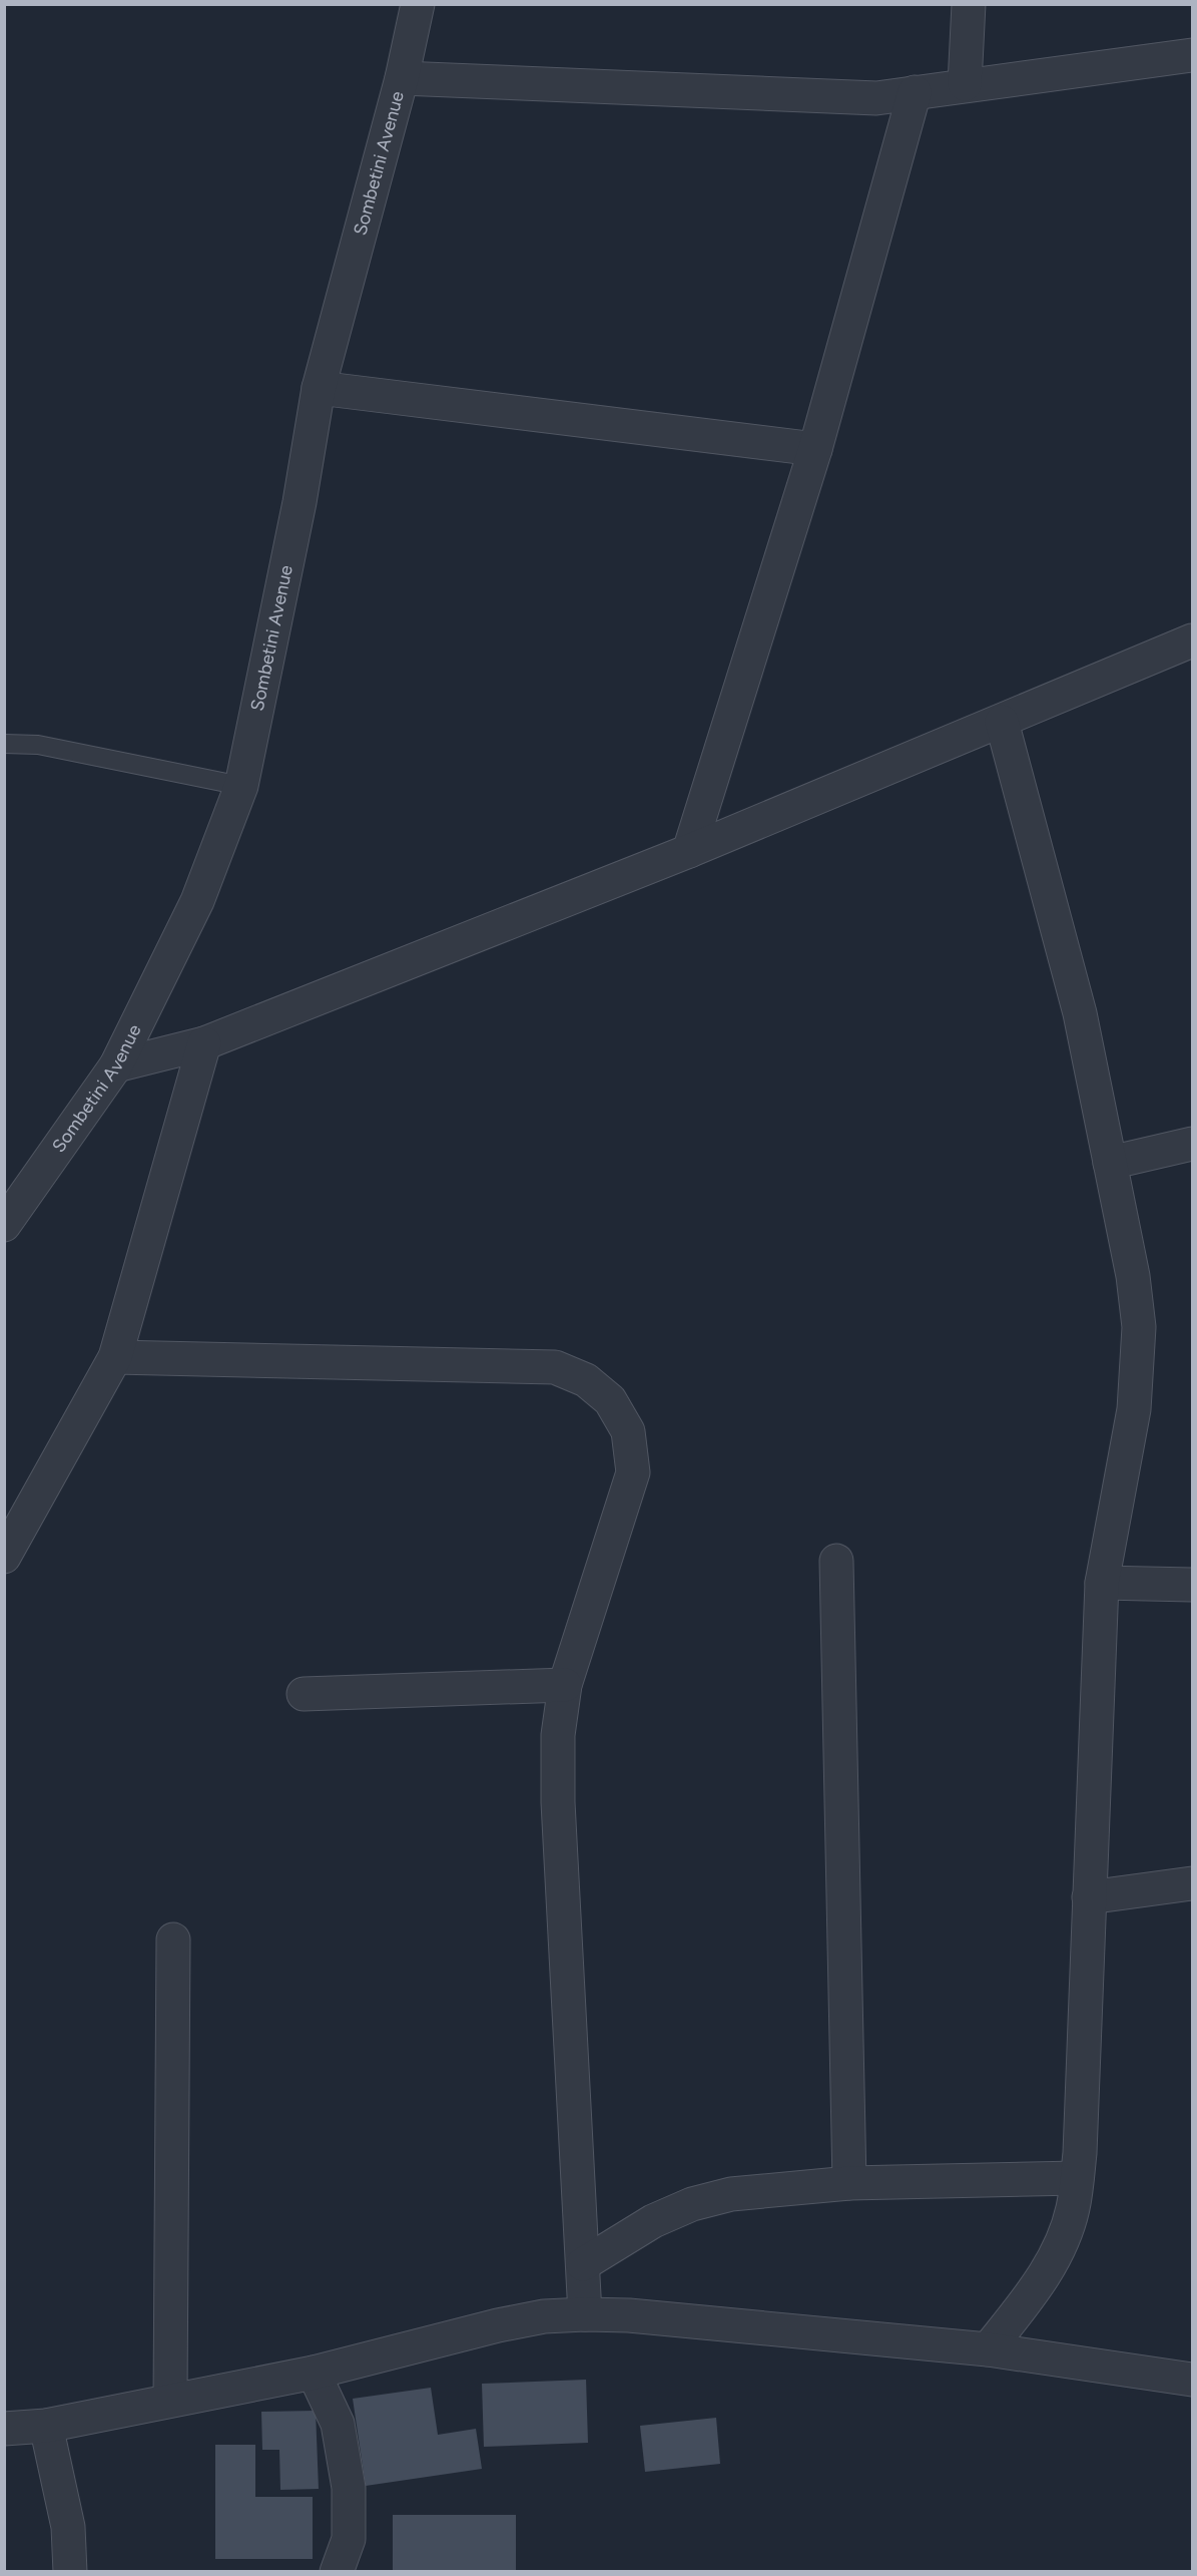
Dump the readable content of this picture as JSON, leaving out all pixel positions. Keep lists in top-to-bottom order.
{
  "streets": {
    "street": ["Sombetini Avenue"]
  }
}
